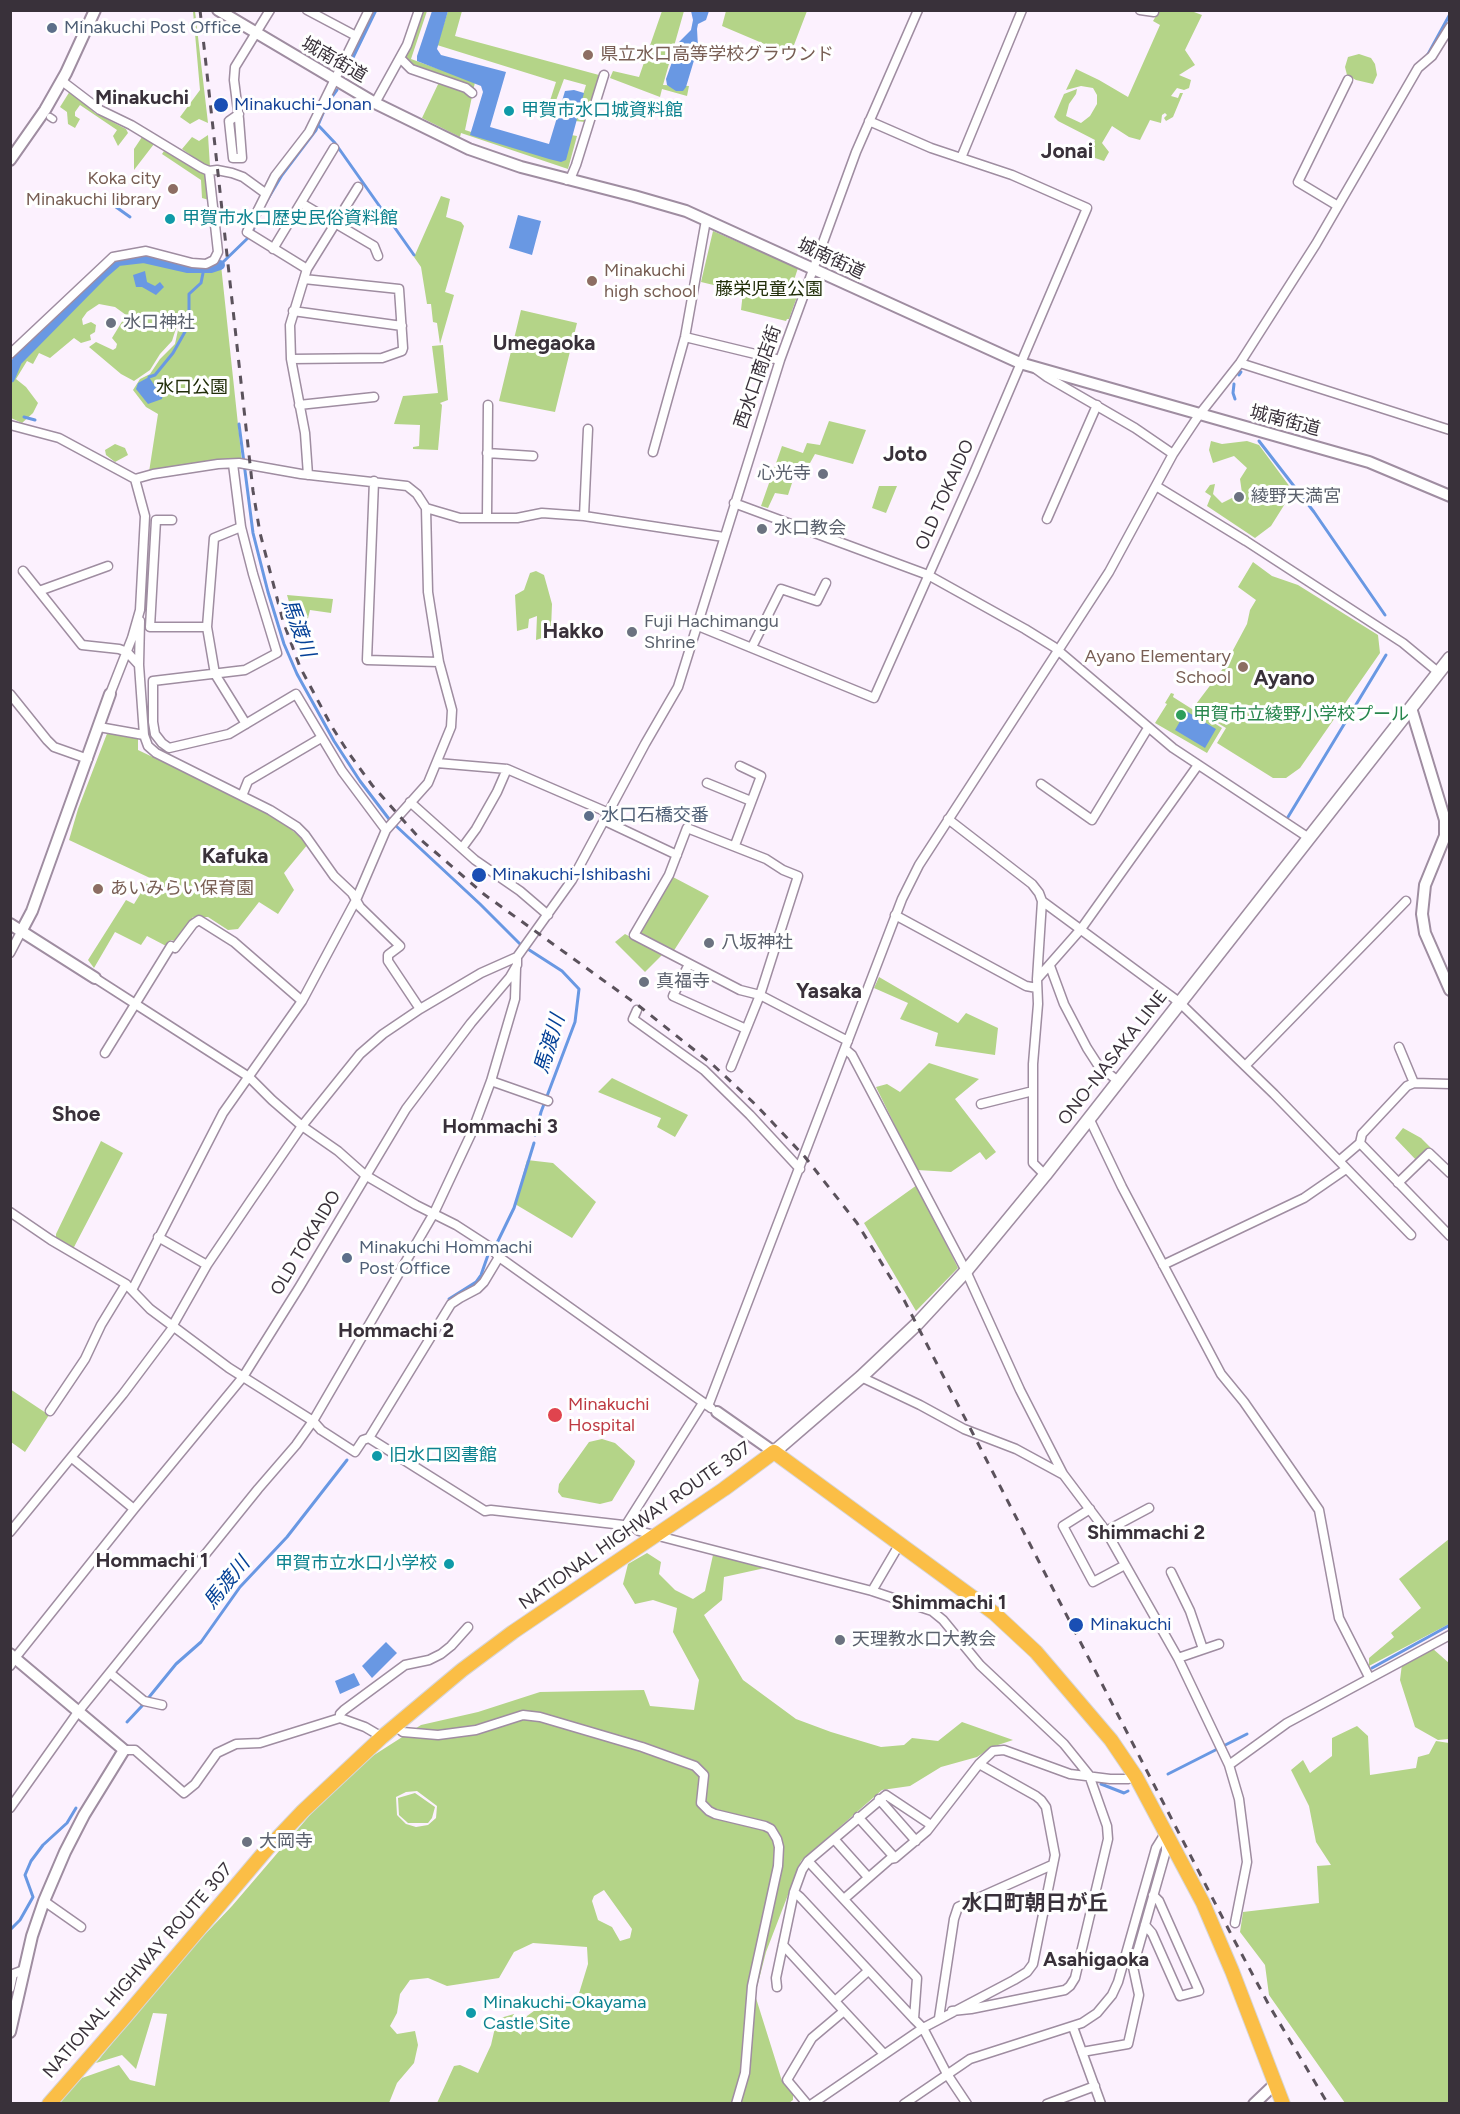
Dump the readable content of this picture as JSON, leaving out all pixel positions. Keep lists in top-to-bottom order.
{
  "streets": {
    "highway": ["NATIONAL HIGHWAY ROUTE 307"],
    "main road": ["ONO-NASAKA LINE"],
    "street": ["城南街道", "西水口商店街", "OLD TOKAIDO"]
  },
  "crossings": [
    ["城南街道", "西水口商店街"],
    ["城南街道", "OLD TOKAIDO"],
    ["西水口商店街", "OLD TOKAIDO"],
    ["ONO-NASAKA LINE", "NATIONAL HIGHWAY ROUTE 307"]
  ],
  "districts": [
    "Minakuchi",
    "Jonai",
    "Umegaoka",
    "Joto",
    "Hakko",
    "Ayano",
    "Kafuka",
    "Yasaka",
    "Shoe",
    "Hommachi 3",
    "Hommachi 2",
    "Shimmachi 2",
    "Hommachi 1",
    "Shimmachi 1",
    "水口町朝日が丘",
    "Asahigaoka"
  ],
  "water": ["馬渡川"],
  "parks": ["藤栄児童公園", "水口公園"],
  "places": [
    "Minakuchi Post Office",
    "県立水口高等学校グラウンド",
    "Minakuchi-Jonan",
    "甲賀市水口城資料館",
    "Koka city Minakuchi library",
    "甲賀市水口歴史民俗資料館",
    "Minakuchi high school",
    "水口神社",
    "心光寺",
    "綾野天満宮",
    "水口教会",
    "Fuji Hachimangu Shrine",
    "Ayano Elementary School",
    "甲賀市立綾野小学校プール",
    "水口石橋交番",
    "Minakuchi-Ishibashi",
    "あいみらい保育園",
    "八坂神社",
    "真福寺",
    "Minakuchi Hommachi Post Office",
    "Minakuchi Hospital",
    "旧水口図書館",
    "甲賀市立水口小学校",
    "Minakuchi",
    "天理教水口大教会",
    "大岡寺",
    "Minakuchi-Okayama Castle Site"
  ]
}
